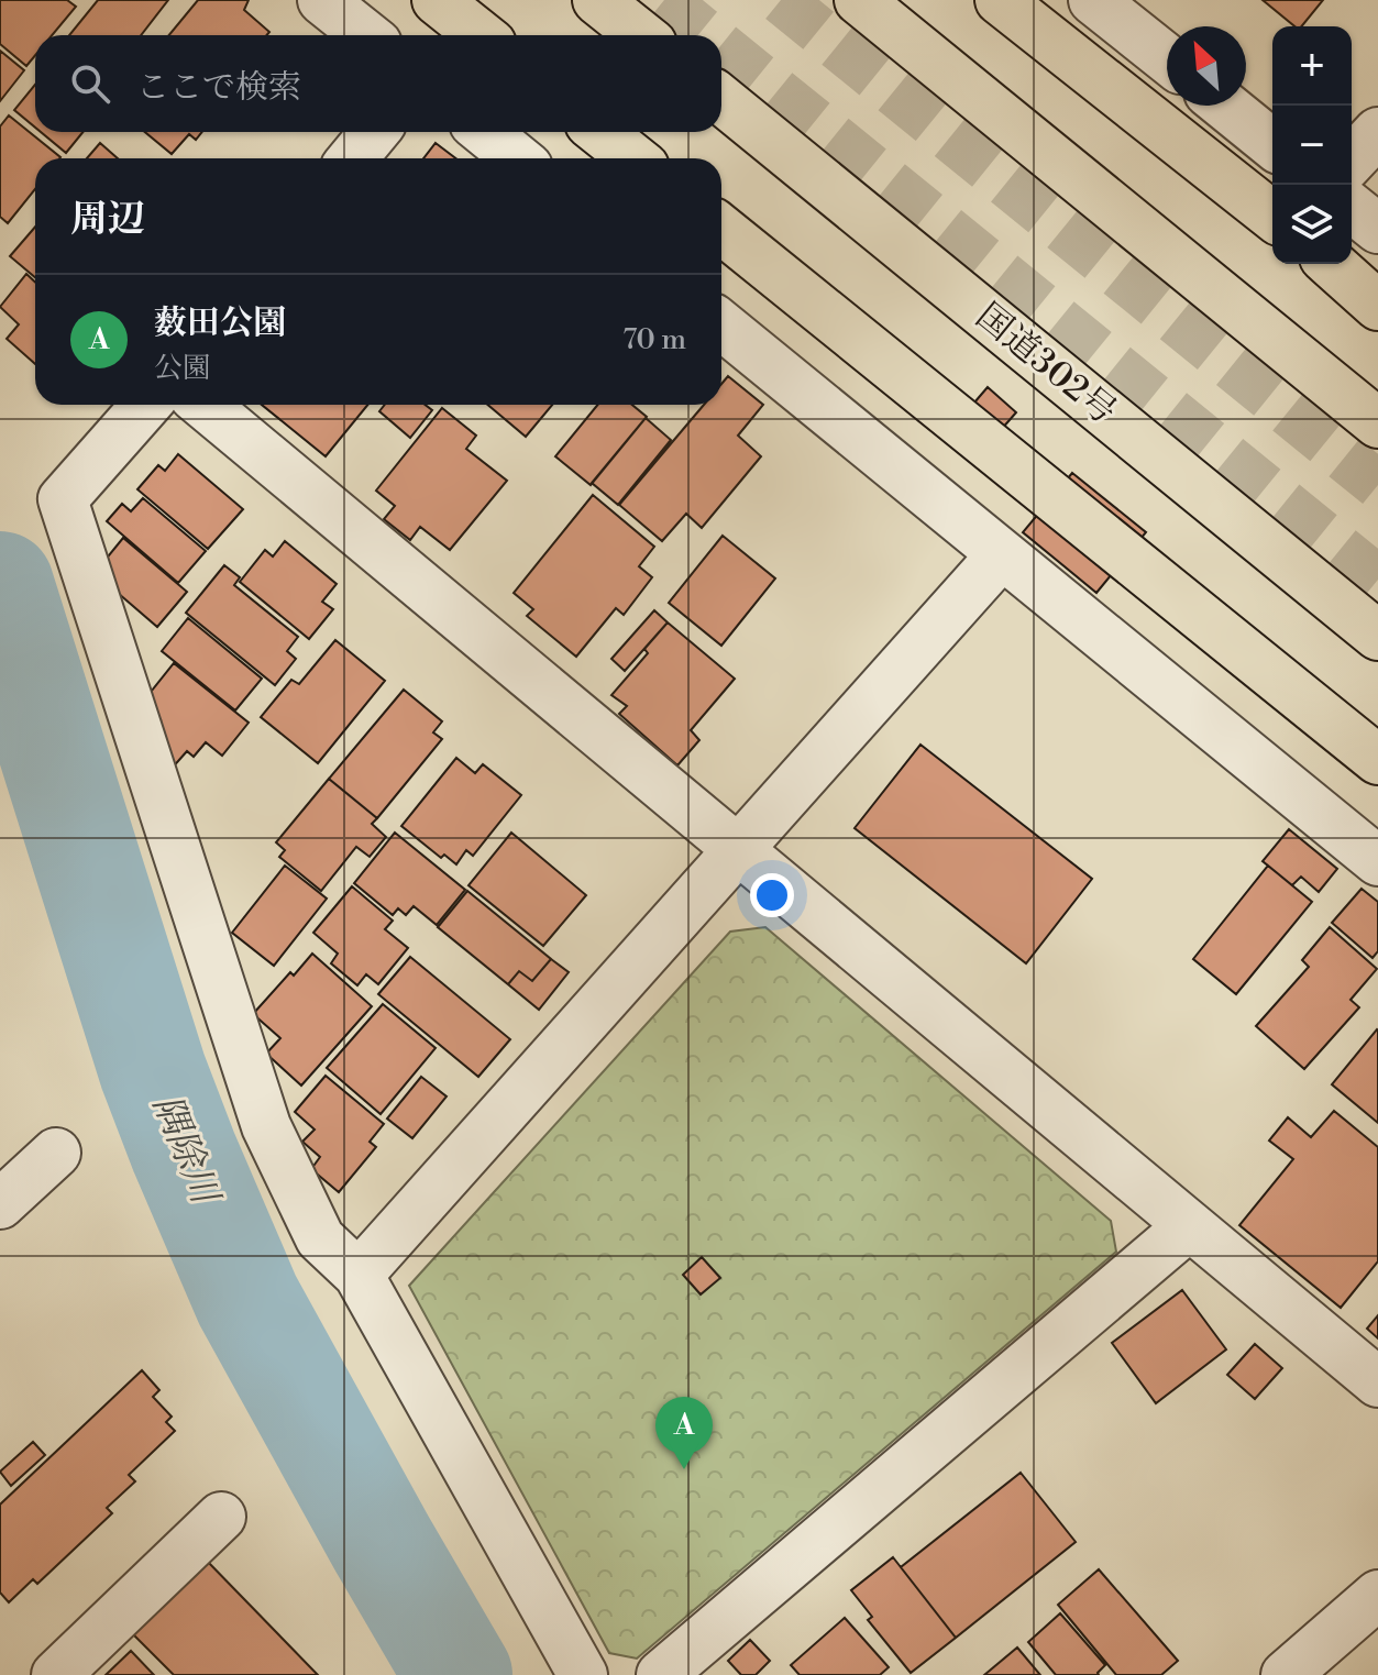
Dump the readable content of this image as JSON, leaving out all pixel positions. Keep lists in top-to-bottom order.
{
  "streets": {
    "highway": ["国道302号"]
  },
  "water": ["隅除川"],
  "north": "top left",
  "page": {
    "map_buttons": ["+", "−"],
    "search": "ここで検索",
    "heading": "周辺",
    "list": [
      {
        "mark": "A",
        "name": "薮田公園",
        "note": "公園",
        "value": "70 m"
      }
    ],
    "pins": "A"
  }
}
